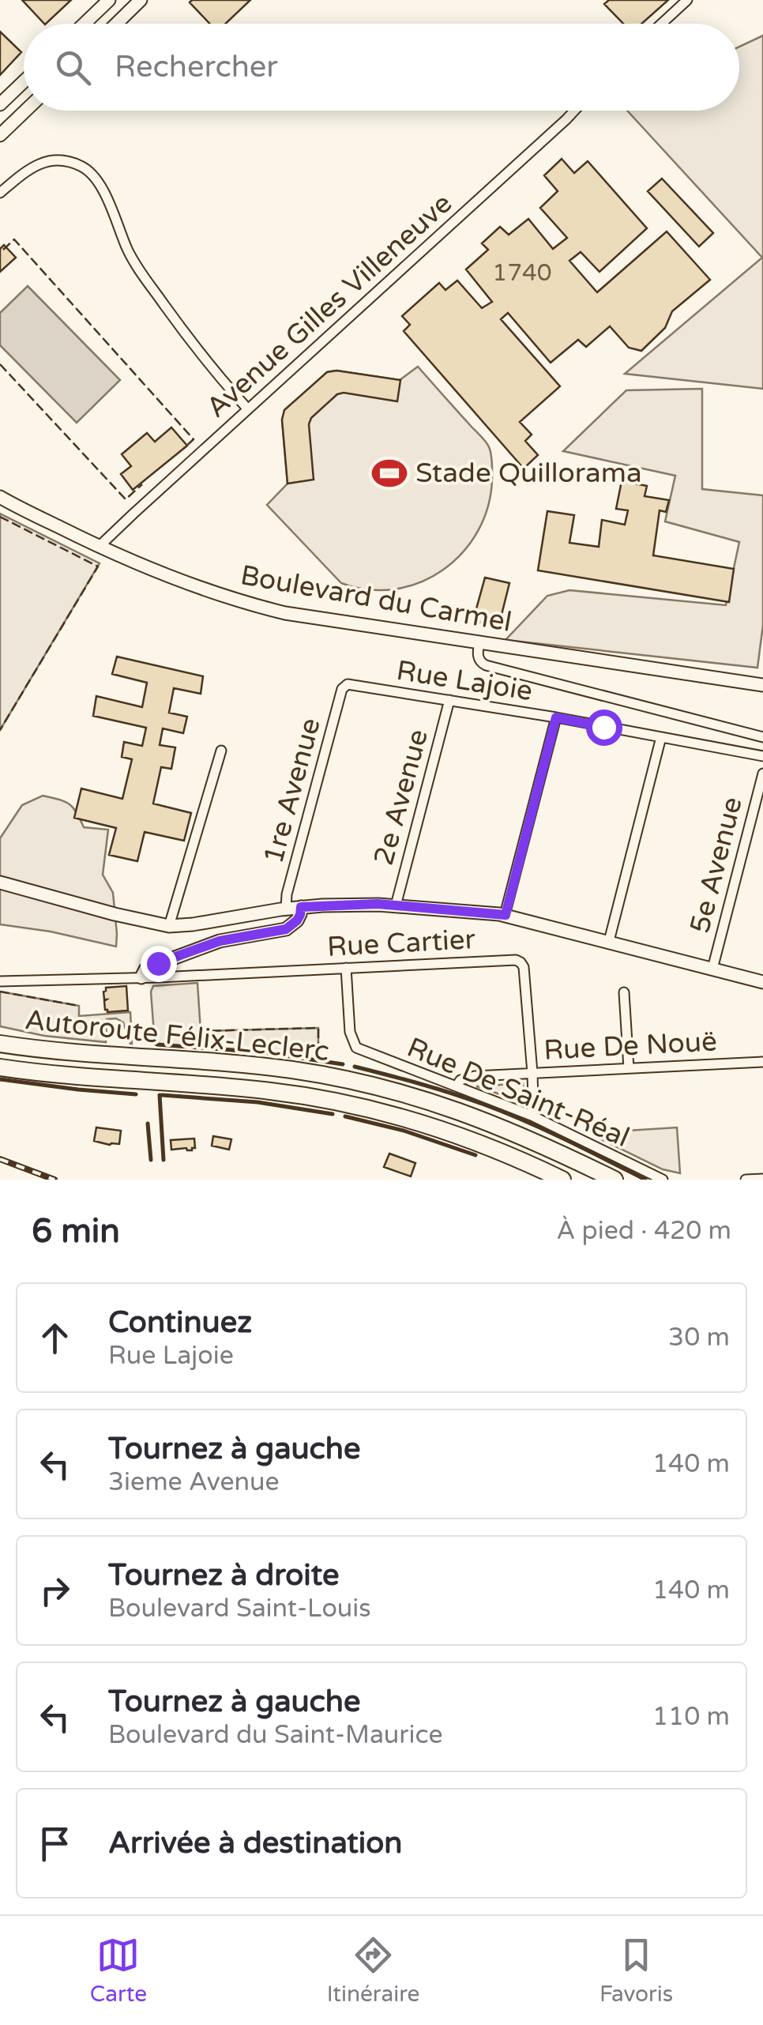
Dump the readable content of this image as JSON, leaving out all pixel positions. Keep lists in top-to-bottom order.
{
  "streets": {
    "highway": ["Autoroute Félix-Leclerc"],
    "street": [
      "Avenue Gilles Villeneuve",
      "Boulevard du Carmel",
      "Rue Lajoie",
      "1re Avenue",
      "2e Avenue",
      "5e Avenue",
      "Rue Cartier",
      "Rue De Nouë",
      "Rue De Saint-Réal"
    ]
  },
  "crossings": [
    ["Avenue Gilles Villeneuve", "Boulevard du Carmel"],
    ["Rue Lajoie", "1re Avenue"],
    ["Rue Lajoie", "2e Avenue"],
    ["Rue Cartier", "Rue De Nouë"],
    ["Rue Cartier", "Rue De Saint-Réal"],
    ["Rue De Nouë", "Rue De Saint-Réal"]
  ],
  "places": {
    "sports": ["Stade Quillorama"]
  },
  "house_numbers": ["1740"],
  "page": {
    "search": "Rechercher",
    "heading": ["6 min", "À pied · 420 m"],
    "list": [
      ["Continuez", "Rue Lajoie", "30 m"],
      ["Tournez à gauche", "3ieme Avenue", "140 m"],
      ["Tournez à droite", "Boulevard Saint-Louis", "140 m"],
      ["Tournez à gauche", "Boulevard du Saint-Maurice", "110 m"],
      "Arrivée à destination"
    ],
    "nav": ["Carte", "Itinéraire", "Favoris"]
  }
}
